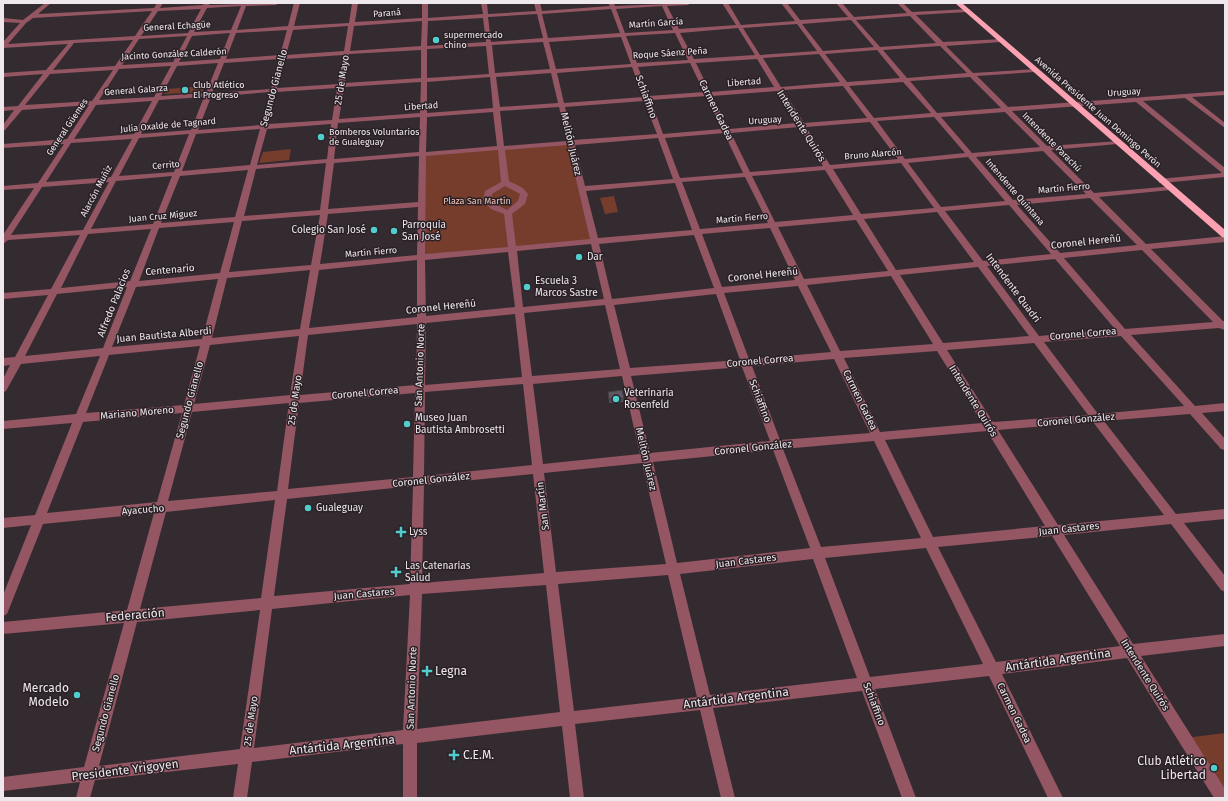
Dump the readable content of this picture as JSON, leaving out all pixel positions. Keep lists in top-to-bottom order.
{
  "streets": {
    "highway": ["Avenida Presidente Juan Domingo Perón"],
    "street": [
      "Paraná",
      "Martín García",
      "General Echagüe",
      "Roque Sáenz Peña",
      "Jacinto González Calderón",
      "25 de Mayo",
      "Libertad",
      "Segundo Gianello",
      "General Galarza",
      "Uruguay",
      "Schiaffino",
      "Carmen Gadea",
      "Julia Oxalde de Tagnard",
      "Intendente Quirós",
      "General Güemes",
      "Intendente Parachú",
      "Melitón Juárez",
      "Bruno Alarcón",
      "Cerrito",
      "Martín Fierro",
      "Alarcón Muñiz",
      "Intendente Quintana",
      "Juan Cruz Míguez",
      "Coronel Hereñú",
      "Centenario",
      "Intendente Quadri",
      "Alfredo Palacios",
      "Coronel Correa",
      "Juan Bautista Alberdi",
      "San Antonio Norte",
      "Mariano Moreno",
      "Coronel González",
      "San Martín",
      "Ayacucho",
      "Juan Castares",
      "Federación",
      "Antártida Argentina",
      "Presidente Yrigoyen"
    ]
  },
  "crossings": [
    ["Paraná", "General Echagüe"],
    ["Paraná", "25 de Mayo"],
    ["Paraná", "Schiaffino"],
    ["Paraná", "Carmen Gadea"],
    ["Paraná", "Melitón Juárez"],
    ["Paraná", "San Antonio Norte"],
    ["Martín García", "Jacinto González Calderón"],
    ["Martín García", "25 de Mayo"],
    ["Martín García", "Schiaffino"],
    ["Martín García", "Carmen Gadea"],
    ["Martín García", "Avenida Presidente Juan Domingo Perón"],
    ["Martín García", "Intendente Quirós"],
    ["Martín García", "Intendente Parachú"],
    ["Martín García", "Melitón Juárez"],
    ["Martín García", "Intendente Quintana"],
    ["Martín García", "Intendente Quadri"],
    ["Martín García", "San Antonio Norte"],
    ["General Echagüe", "25 de Mayo"],
    ["General Echagüe", "Segundo Gianello"],
    ["General Echagüe", "General Güemes"],
    ["General Echagüe", "Alarcón Muñiz"],
    ["General Echagüe", "Alfredo Palacios"],
    ["Roque Sáenz Peña", "25 de Mayo"],
    ["Roque Sáenz Peña", "General Galarza"],
    ["Roque Sáenz Peña", "Schiaffino"],
    ["Roque Sáenz Peña", "Carmen Gadea"],
    ["Roque Sáenz Peña", "Avenida Presidente Juan Domingo Perón"],
    ["Roque Sáenz Peña", "Intendente Quirós"],
    ["Roque Sáenz Peña", "Intendente Parachú"],
    ["Roque Sáenz Peña", "Melitón Juárez"],
    ["Roque Sáenz Peña", "Intendente Quintana"],
    ["Roque Sáenz Peña", "Intendente Quadri"],
    ["Roque Sáenz Peña", "San Antonio Norte"],
    ["Jacinto González Calderón", "25 de Mayo"],
    ["Jacinto González Calderón", "Segundo Gianello"],
    ["Jacinto González Calderón", "General Güemes"],
    ["Jacinto González Calderón", "Alarcón Muñiz"],
    ["Jacinto González Calderón", "Alfredo Palacios"],
    ["25 de Mayo", "Libertad"],
    ["25 de Mayo", "General Galarza"],
    ["25 de Mayo", "Uruguay"],
    ["25 de Mayo", "Julia Oxalde de Tagnard"],
    ["25 de Mayo", "Cerrito"],
    ["25 de Mayo", "Martín Fierro"],
    ["25 de Mayo", "Juan Cruz Míguez"],
    ["25 de Mayo", "Coronel Hereñú"],
    ["25 de Mayo", "Centenario"],
    ["25 de Mayo", "Coronel Correa"],
    ["25 de Mayo", "Juan Bautista Alberdi"],
    ["25 de Mayo", "Mariano Moreno"],
    ["25 de Mayo", "Coronel González"],
    ["25 de Mayo", "Ayacucho"],
    ["25 de Mayo", "Juan Castares"],
    ["25 de Mayo", "Federación"],
    ["25 de Mayo", "Antártida Argentina"],
    ["25 de Mayo", "Presidente Yrigoyen"],
    ["Libertad", "Schiaffino"],
    ["Libertad", "Carmen Gadea"],
    ["Libertad", "Avenida Presidente Juan Domingo Perón"],
    ["Libertad", "Julia Oxalde de Tagnard"],
    ["Libertad", "Intendente Quirós"],
    ["Libertad", "Intendente Parachú"],
    ["Libertad", "Melitón Juárez"],
    ["Libertad", "Intendente Quintana"],
    ["Libertad", "Intendente Quadri"],
    ["Libertad", "San Antonio Norte"],
    ["Segundo Gianello", "General Galarza"],
    ["Segundo Gianello", "Julia Oxalde de Tagnard"],
    ["Segundo Gianello", "Cerrito"],
    ["Segundo Gianello", "Juan Cruz Míguez"],
    ["Segundo Gianello", "Centenario"],
    ["Segundo Gianello", "Juan Bautista Alberdi"],
    ["Segundo Gianello", "Mariano Moreno"],
    ["Segundo Gianello", "Ayacucho"],
    ["Segundo Gianello", "Federación"],
    ["Segundo Gianello", "Presidente Yrigoyen"],
    ["General Galarza", "General Güemes"],
    ["General Galarza", "Alarcón Muñiz"],
    ["General Galarza", "Alfredo Palacios"],
    ["Uruguay", "Schiaffino"],
    ["Uruguay", "Carmen Gadea"],
    ["Uruguay", "Avenida Presidente Juan Domingo Perón"],
    ["Uruguay", "Intendente Quirós"],
    ["Uruguay", "Intendente Parachú"],
    ["Uruguay", "Melitón Juárez"],
    ["Uruguay", "Cerrito"],
    ["Uruguay", "Intendente Quintana"],
    ["Uruguay", "Intendente Quadri"],
    ["Uruguay", "San Antonio Norte"],
    ["Schiaffino", "Bruno Alarcón"],
    ["Schiaffino", "Martín Fierro"],
    ["Schiaffino", "Coronel Hereñú"],
    ["Schiaffino", "Coronel Correa"],
    ["Schiaffino", "Coronel González"],
    ["Schiaffino", "Juan Castares"],
    ["Schiaffino", "Antártida Argentina"],
    ["Carmen Gadea", "Bruno Alarcón"],
    ["Carmen Gadea", "Martín Fierro"],
    ["Carmen Gadea", "Coronel Hereñú"],
    ["Carmen Gadea", "Coronel Correa"],
    ["Carmen Gadea", "Coronel González"],
    ["Carmen Gadea", "Juan Castares"],
    ["Carmen Gadea", "Antártida Argentina"],
    ["Avenida Presidente Juan Domingo Perón", "Bruno Alarcón"],
    ["Avenida Presidente Juan Domingo Perón", "Martín Fierro"],
    ["Julia Oxalde de Tagnard", "General Güemes"],
    ["Julia Oxalde de Tagnard", "Alarcón Muñiz"],
    ["Julia Oxalde de Tagnard", "Alfredo Palacios"],
    ["Intendente Quirós", "Bruno Alarcón"],
    ["Intendente Quirós", "Martín Fierro"],
    ["Intendente Quirós", "Coronel Hereñú"],
    ["Intendente Quirós", "Coronel Correa"],
    ["Intendente Quirós", "Coronel González"],
    ["Intendente Quirós", "Juan Castares"],
    ["Intendente Quirós", "Antártida Argentina"],
    ["General Güemes", "Cerrito"],
    ["General Güemes", "Juan Cruz Míguez"],
    ["Intendente Parachú", "Bruno Alarcón"],
    ["Intendente Parachú", "Martín Fierro"],
    ["Intendente Parachú", "Coronel Hereñú"],
    ["Intendente Parachú", "Coronel Correa"],
    ["Melitón Juárez", "Bruno Alarcón"],
    ["Melitón Juárez", "Martín Fierro"],
    ["Melitón Juárez", "Coronel Hereñú"],
    ["Melitón Juárez", "Coronel Correa"],
    ["Melitón Juárez", "Coronel González"],
    ["Melitón Juárez", "Juan Castares"],
    ["Melitón Juárez", "Antártida Argentina"],
    ["Bruno Alarcón", "Intendente Quintana"],
    ["Bruno Alarcón", "Intendente Quadri"],
    ["Cerrito", "Alarcón Muñiz"],
    ["Cerrito", "Alfredo Palacios"],
    ["Martín Fierro", "Intendente Quintana"],
    ["Martín Fierro", "Centenario"],
    ["Martín Fierro", "Intendente Quadri"],
    ["Martín Fierro", "San Antonio Norte"],
    ["Martín Fierro", "San Martín"],
    ["Alarcón Muñiz", "Juan Cruz Míguez"],
    ["Alarcón Muñiz", "Centenario"],
    ["Alarcón Muñiz", "Juan Bautista Alberdi"],
    ["Intendente Quintana", "Coronel Hereñú"],
    ["Intendente Quintana", "Coronel Correa"],
    ["Intendente Quintana", "Coronel González"],
    ["Juan Cruz Míguez", "Alfredo Palacios"],
    ["Coronel Hereñú", "Intendente Quadri"],
    ["Coronel Hereñú", "Juan Bautista Alberdi"],
    ["Coronel Hereñú", "San Antonio Norte"],
    ["Coronel Hereñú", "San Martín"],
    ["Centenario", "Alfredo Palacios"],
    ["Intendente Quadri", "Coronel Correa"],
    ["Intendente Quadri", "Coronel González"],
    ["Intendente Quadri", "Juan Castares"],
    ["Alfredo Palacios", "Juan Bautista Alberdi"],
    ["Alfredo Palacios", "Mariano Moreno"],
    ["Alfredo Palacios", "Ayacucho"],
    ["Coronel Correa", "San Antonio Norte"],
    ["Coronel Correa", "Mariano Moreno"],
    ["Coronel Correa", "San Martín"],
    ["San Antonio Norte", "Coronel González"],
    ["San Antonio Norte", "Juan Castares"],
    ["San Antonio Norte", "Antártida Argentina"],
    ["Coronel González", "San Martín"],
    ["Coronel González", "Ayacucho"],
    ["San Martín", "Juan Castares"],
    ["San Martín", "Antártida Argentina"],
    ["Juan Castares", "Federación"],
    ["Antártida Argentina", "Presidente Yrigoyen"]
  ],
  "parks": ["Plaza San Martín"],
  "places": {
    "other": [
      "supermercado chino",
      "Club Atlético El Progreso",
      "Bomberos Voluntarios de Gualeguay",
      "Colegio San José",
      "Parroquia San José",
      "Dar",
      "Escuela 3 Marcos Sastre",
      "Veterinaria Rosenfeld",
      "Museo Juan Bautista Ambrosetti",
      "Gualeguay",
      "Mercado Modelo",
      "Club Atlético Libertad"
    ],
    "health": [
      "Lyss",
      "Las Catenarias Salud",
      "Legna",
      "C.E.M."
    ]
  }
}
